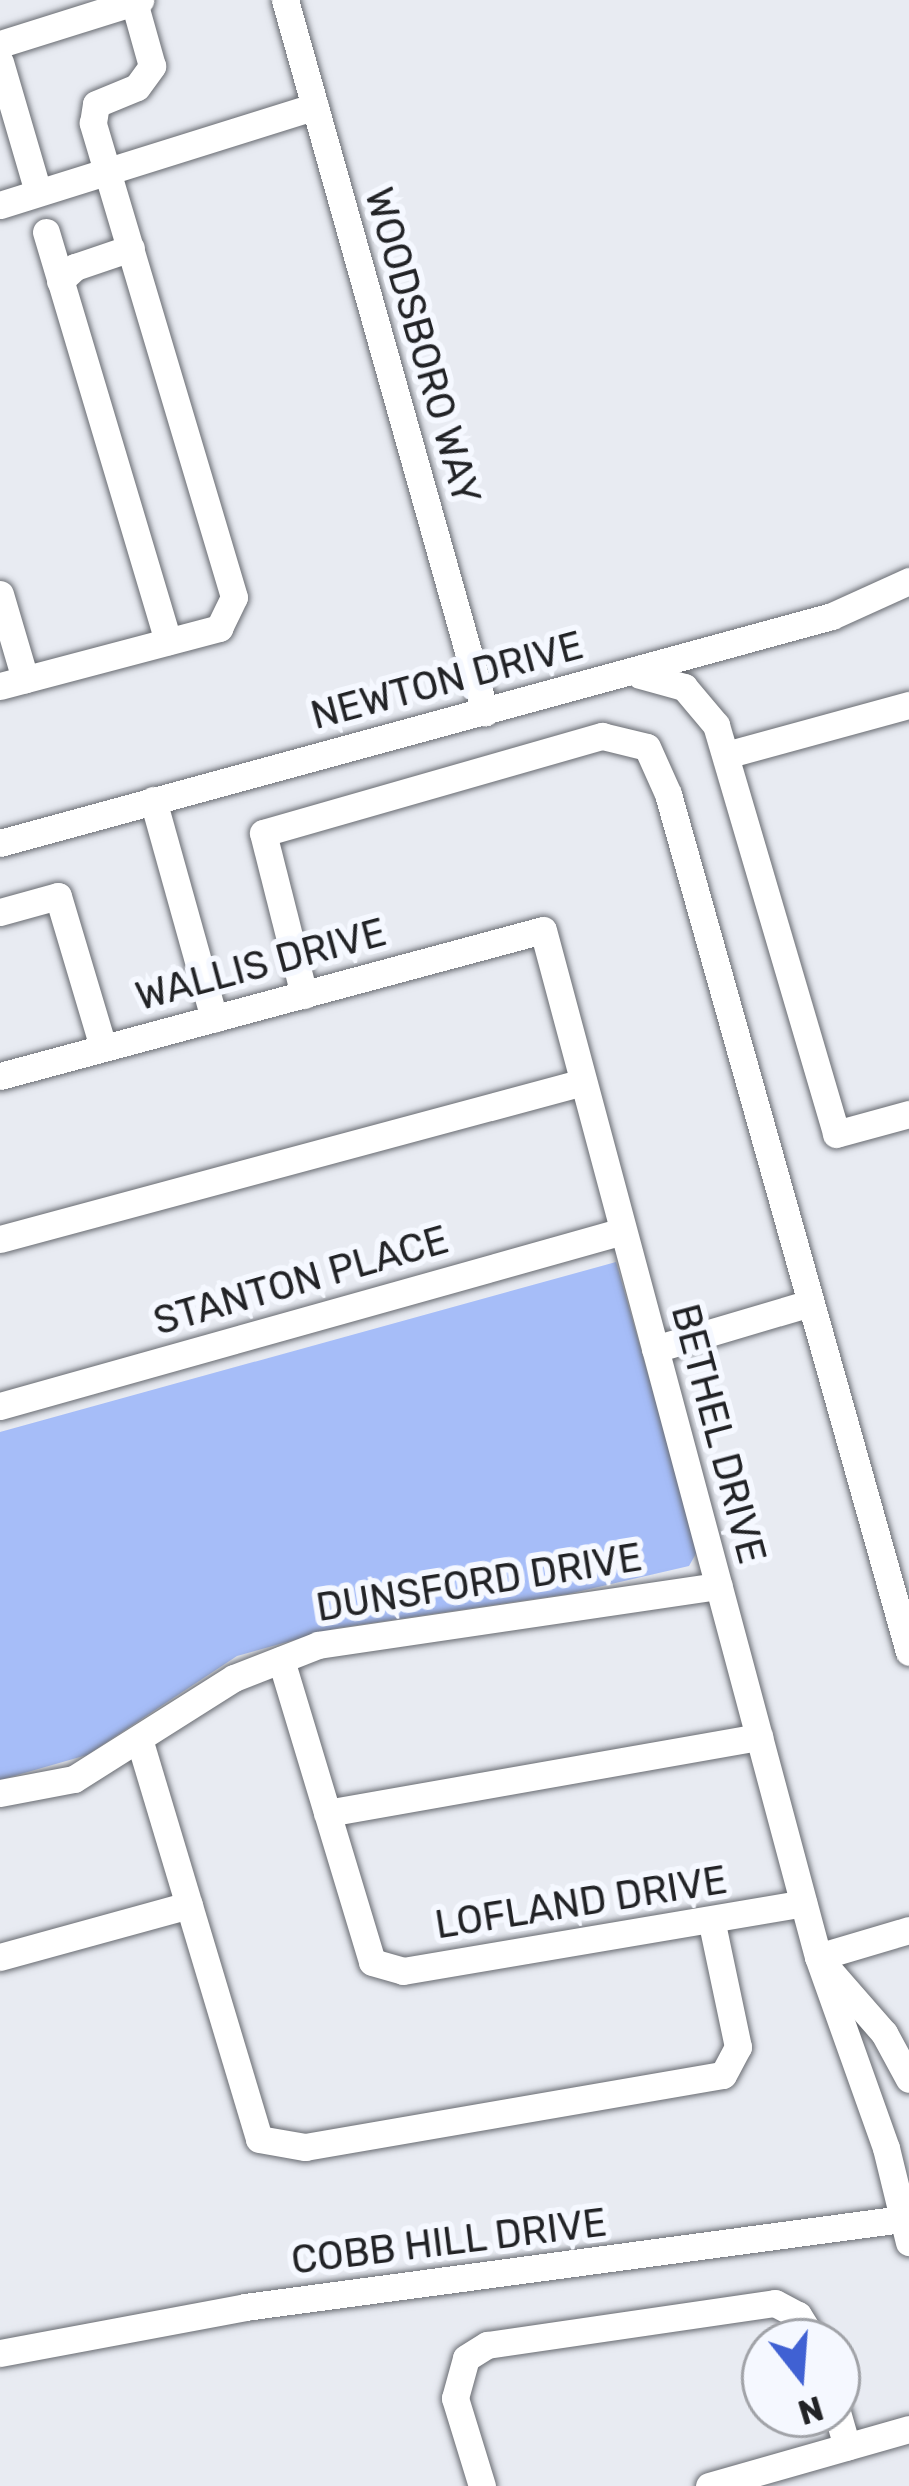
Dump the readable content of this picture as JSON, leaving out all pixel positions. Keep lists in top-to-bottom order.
{
  "streets": {
    "street": [
      "WOODSBORO WAY",
      "NEWTON DRIVE",
      "WALLIS DRIVE",
      "STANTON PLACE",
      "BETHEL DRIVE",
      "DUNSFORD DRIVE",
      "LOFLAND DRIVE",
      "COBB HILL DRIVE"
    ]
  },
  "crossings": [
    ["WOODSBORO WAY", "NEWTON DRIVE"],
    ["WALLIS DRIVE", "BETHEL DRIVE"],
    ["STANTON PLACE", "BETHEL DRIVE"],
    ["BETHEL DRIVE", "DUNSFORD DRIVE"],
    ["BETHEL DRIVE", "LOFLAND DRIVE"],
    ["BETHEL DRIVE", "COBB HILL DRIVE"]
  ],
  "north": "bottom"
}
